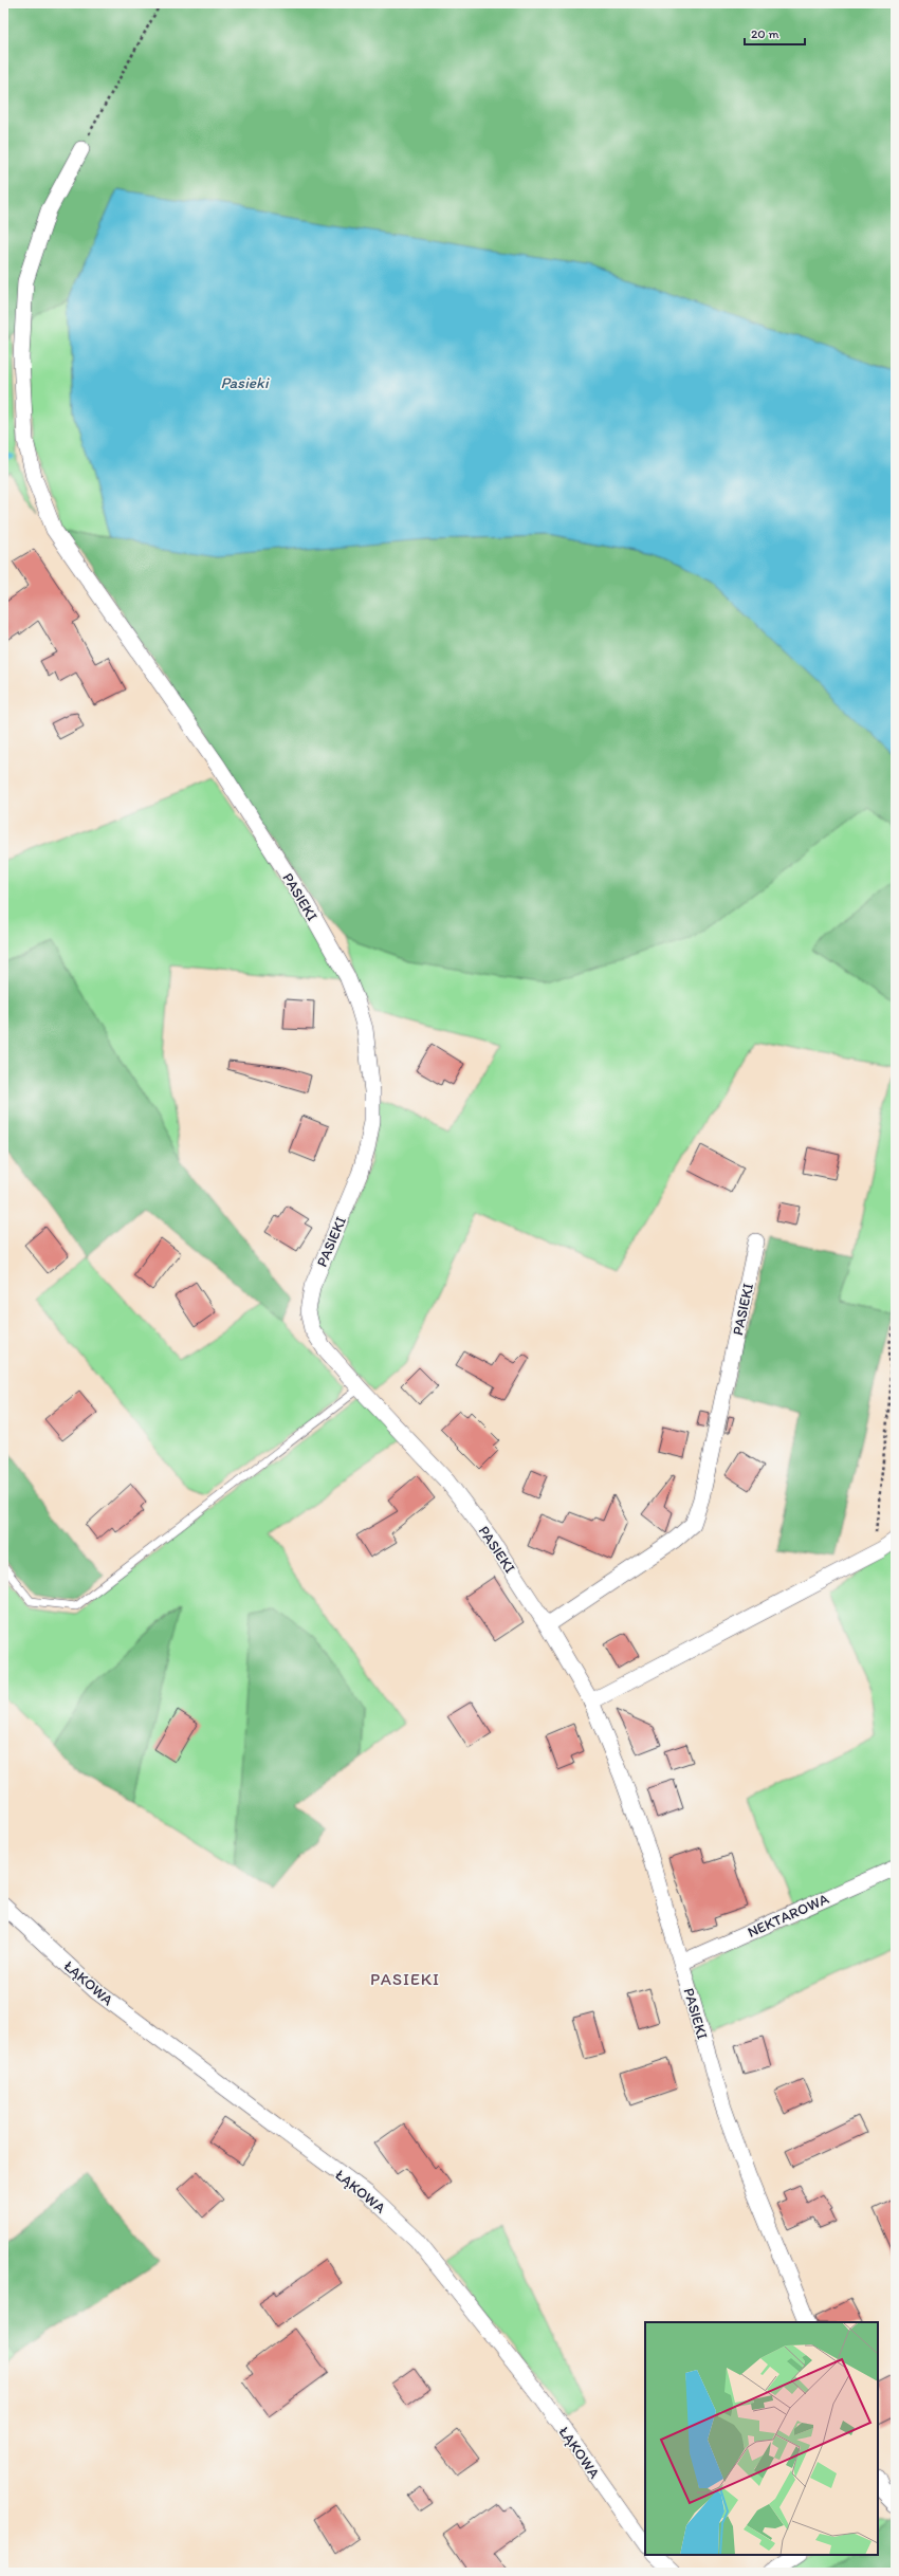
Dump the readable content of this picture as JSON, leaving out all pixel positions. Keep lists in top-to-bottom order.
{
  "streets": {
    "street": ["PASIEKI", "NEKTAROWA", "ŁĄKOWA"]
  },
  "crossings": [
    ["PASIEKI", "NEKTAROWA"]
  ],
  "districts": ["PASIEKI"],
  "water": ["Pasieki"],
  "scale_bar": "20 m"
}
